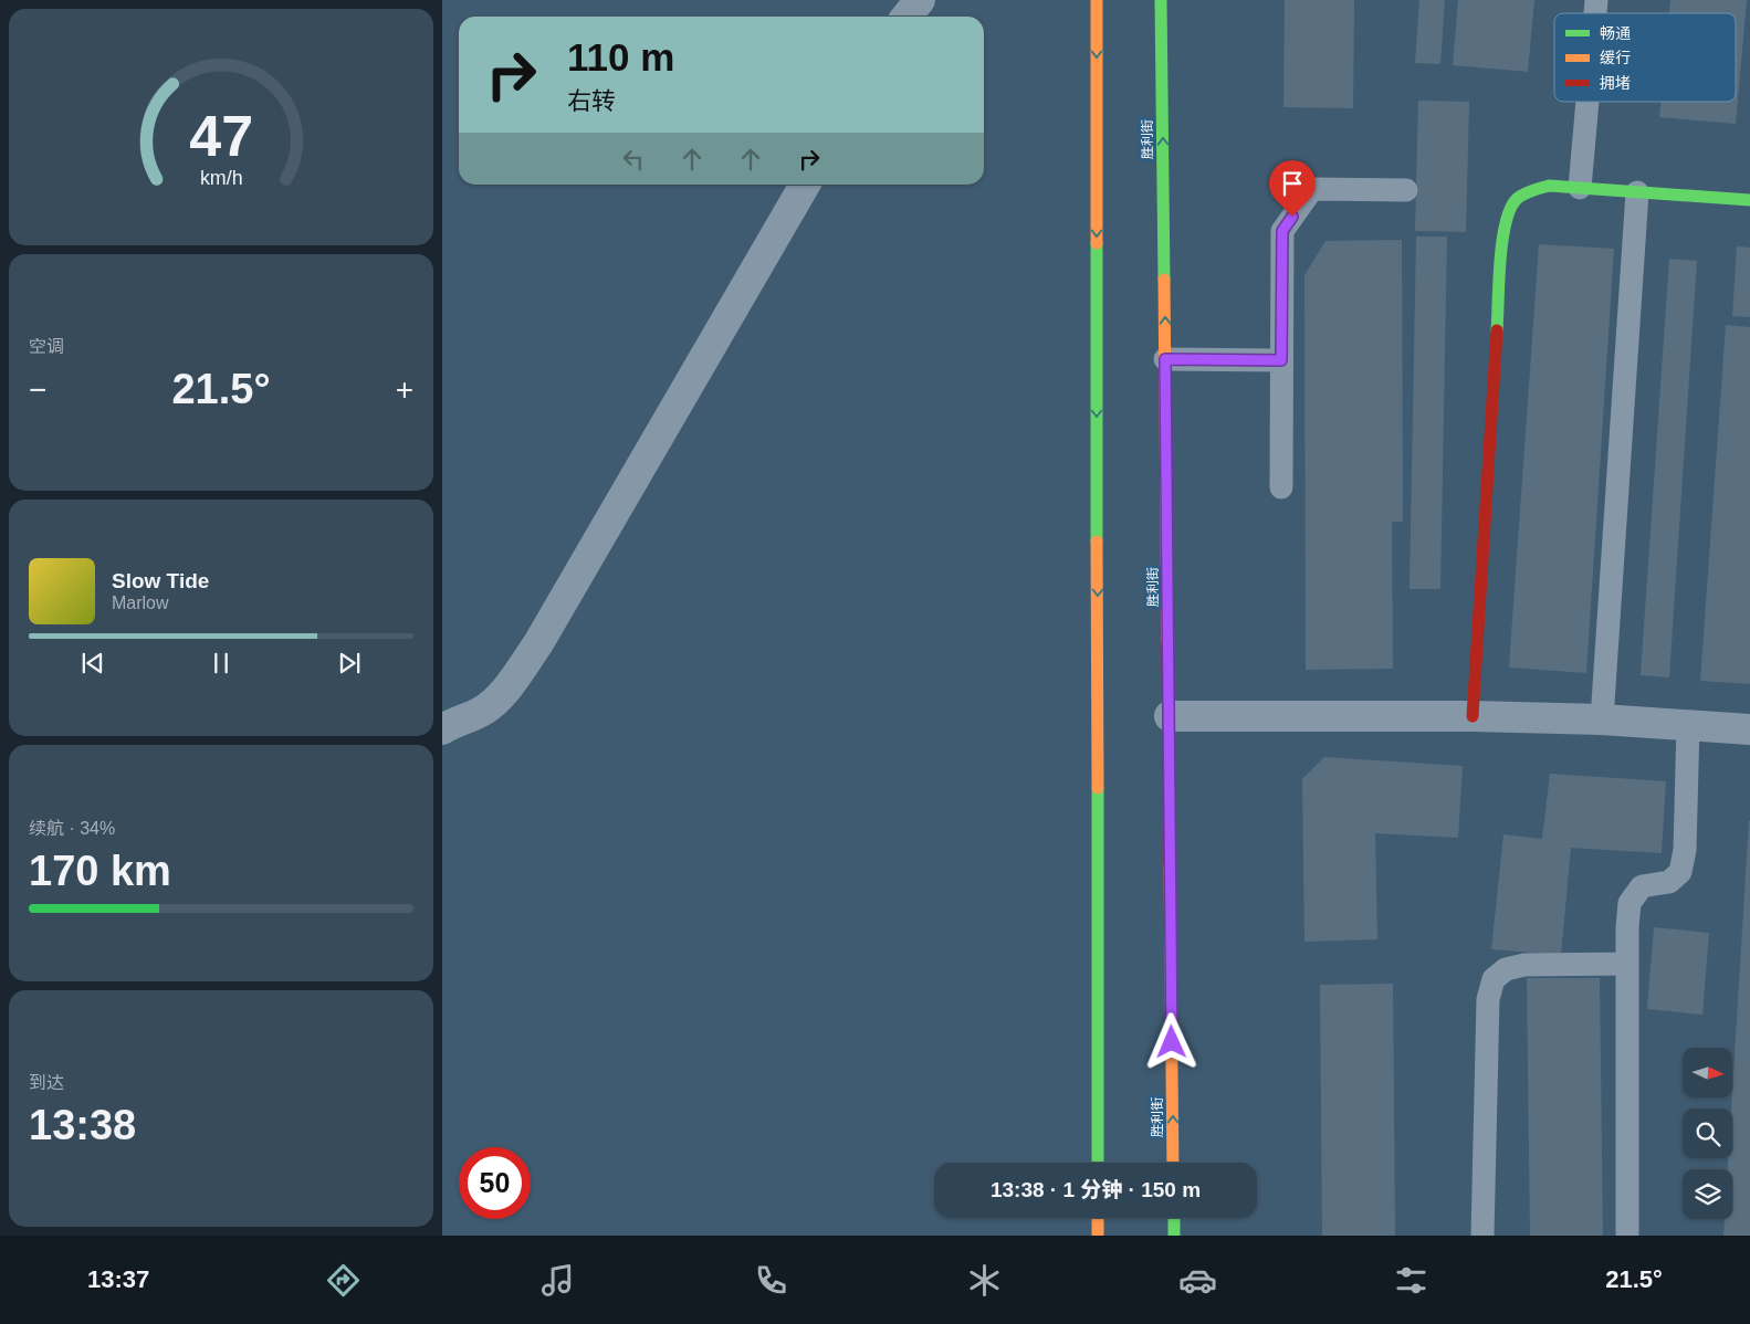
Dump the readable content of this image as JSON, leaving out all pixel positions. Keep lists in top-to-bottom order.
{
  "streets": {
    "main road": ["胜利街"]
  },
  "legend": ["畅通", "缓行", "拥堵"],
  "north": "right",
  "page": {
    "turn": ["110 m", "右转"],
    "tile": [
      "空调",
      ["续航 · 34%", "170 km"],
      ["到达", "13:38"]
    ],
    "heat": ["−", "21.5°", "+"],
    "song": ["Slow Tide", "Marlow"],
    "limit": "50",
    "trip": "13:38 · 1 分钟 · 150 m",
    "tabs": ["13:37", "21.5°"],
    "gauge": ["47", "km/h"]
  }
}
